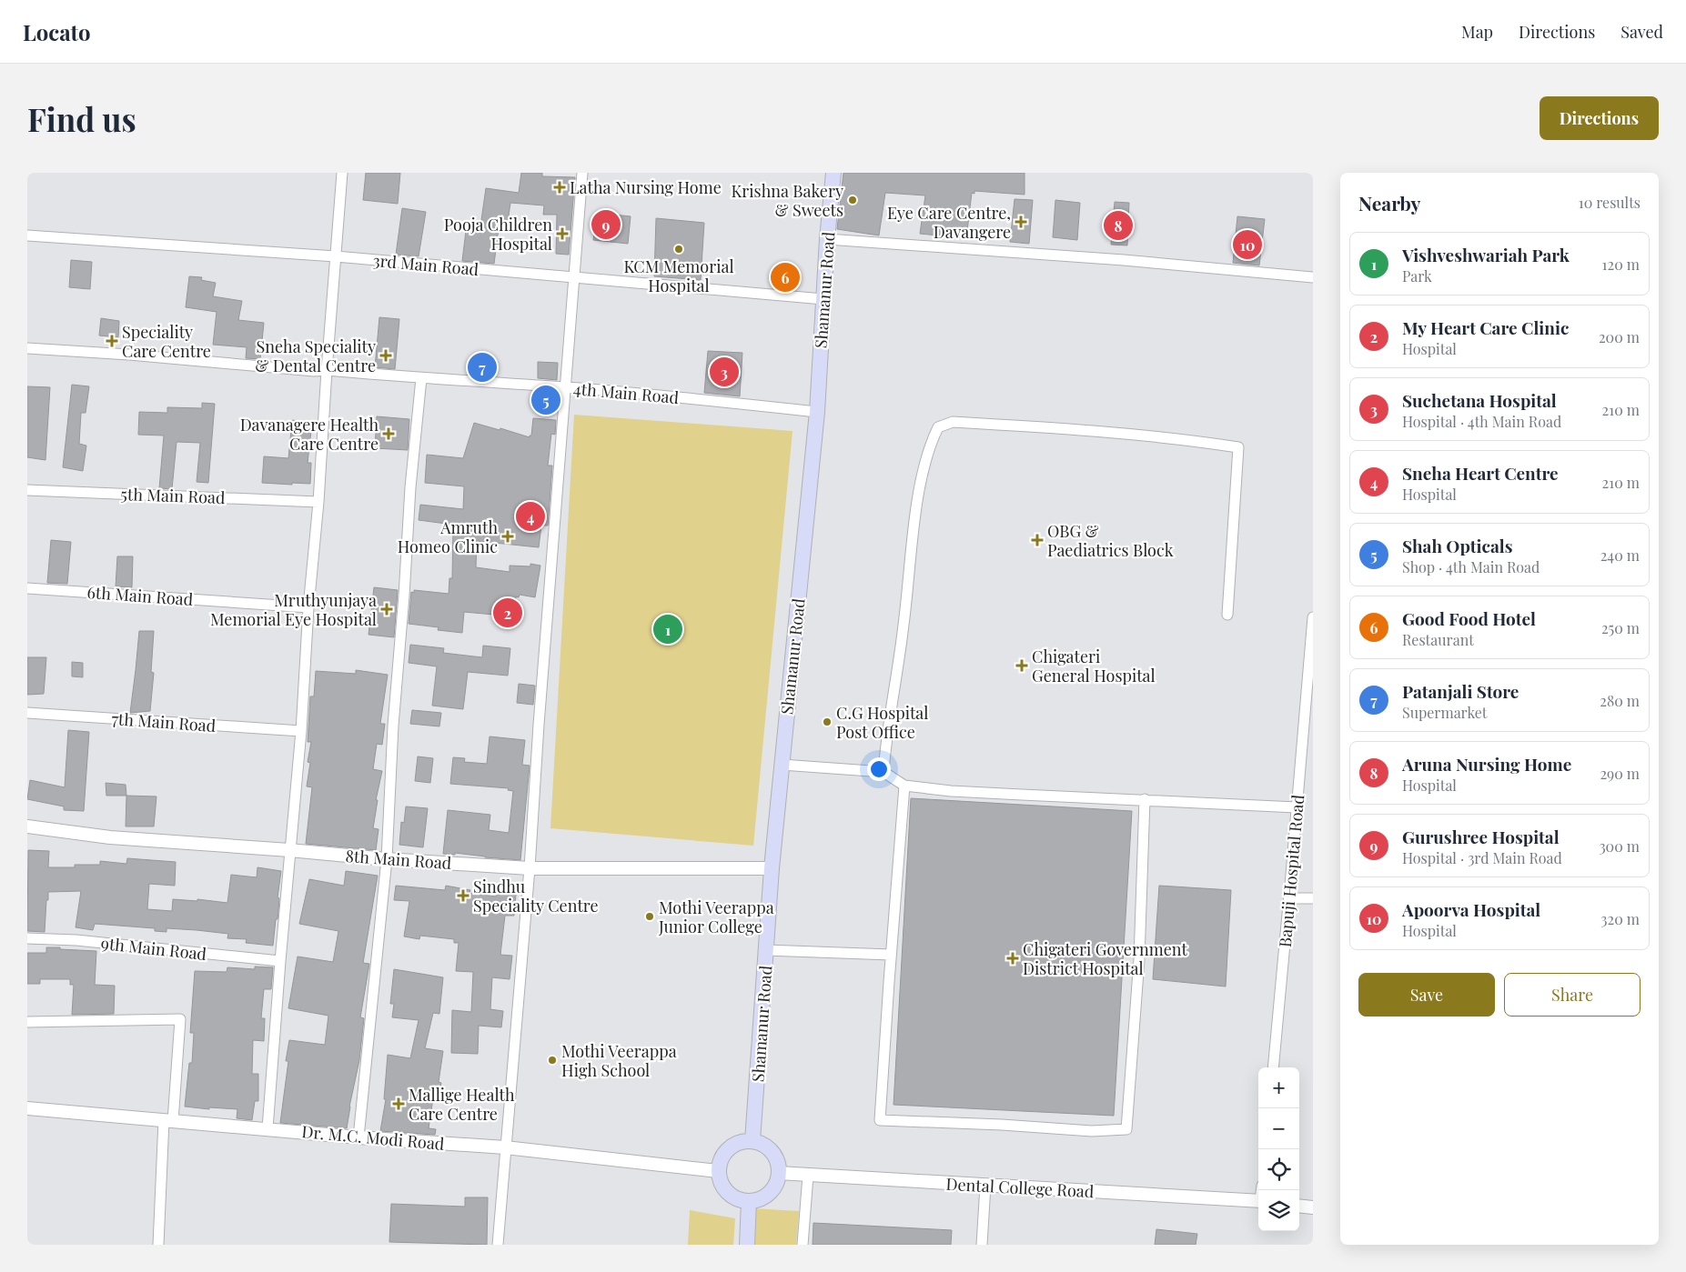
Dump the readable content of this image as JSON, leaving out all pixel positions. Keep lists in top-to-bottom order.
{
  "streets": {
    "main road": ["Shamanur Road"],
    "street": [
      "3rd Main Road",
      "4th Main Road",
      "5th Main Road",
      "6th Main Road",
      "7th Main Road",
      "8th Main Road",
      "Bapuji Hospital Road",
      "9th Main Road",
      "Dr. M.C. Modi Road",
      "Dental College Road"
    ]
  },
  "crossings": [
    ["3rd Main Road", "Shamanur Road"],
    ["Shamanur Road", "4th Main Road"],
    ["Shamanur Road", "8th Main Road"],
    ["Shamanur Road", "Dr. M.C. Modi Road"],
    ["Shamanur Road", "Dental College Road"],
    ["Dr. M.C. Modi Road", "Dental College Road"]
  ],
  "places": {
    "health": [
      "Latha Nursing Home",
      "Eye Care Centre, Davangere",
      "Pooja Children Hospital",
      "Speciality Care Centre",
      "Sneha Speciality & Dental Centre",
      "Davanagere Health Care Centre",
      "Amruth Homeo Clinic",
      "OBG & Paediatrics Block",
      "Mruthyunjaya Memorial Eye Hospital",
      "Chigateri General Hospital",
      "Sindhu Speciality Centre",
      "Chigateri Government District Hospital",
      "Mallige Health Care Centre"
    ],
    "other": [
      "Krishna Bakery & Sweets",
      "KCM Memorial Hospital",
      "C.G Hospital Post Office",
      "Mothi Veerappa Junior College",
      "Mothi Veerappa High School"
    ]
  },
  "page": {
    "header": "Locato",
    "nav": ["Map", "Directions", "Saved"],
    "buttons": [
      "Directions",
      ["Save", "Share"]
    ],
    "title": "Find us",
    "heading": ["Nearby", "10 results"],
    "pins": [
      "9",
      "8",
      "10",
      "6",
      "7",
      "3",
      "5",
      "4",
      "2",
      "1"
    ],
    "list": [
      {
        "mark": "1",
        "name": "Vishveshwariah Park",
        "note": "Park",
        "value": "120 m"
      },
      {
        "mark": "2",
        "name": "My Heart Care Clinic",
        "note": "Hospital",
        "value": "200 m"
      },
      {
        "mark": "3",
        "name": "Suchetana Hospital",
        "note": "Hospital · 4th Main Road",
        "value": "210 m"
      },
      {
        "mark": "4",
        "name": "Sneha Heart Centre",
        "note": "Hospital",
        "value": "210 m"
      },
      {
        "mark": "5",
        "name": "Shah Opticals",
        "note": "Shop · 4th Main Road",
        "value": "240 m"
      },
      {
        "mark": "6",
        "name": "Good Food Hotel",
        "note": "Restaurant",
        "value": "250 m"
      },
      {
        "mark": "7",
        "name": "Patanjali Store",
        "note": "Supermarket",
        "value": "280 m"
      },
      {
        "mark": "8",
        "name": "Aruna Nursing Home",
        "note": "Hospital",
        "value": "290 m"
      },
      {
        "mark": "9",
        "name": "Gurushree Hospital",
        "note": "Hospital · 3rd Main Road",
        "value": "300 m"
      },
      {
        "mark": "10",
        "name": "Apoorva Hospital",
        "note": "Hospital",
        "value": "320 m"
      }
    ],
    "map_buttons": ["+", "−"]
  }
}
